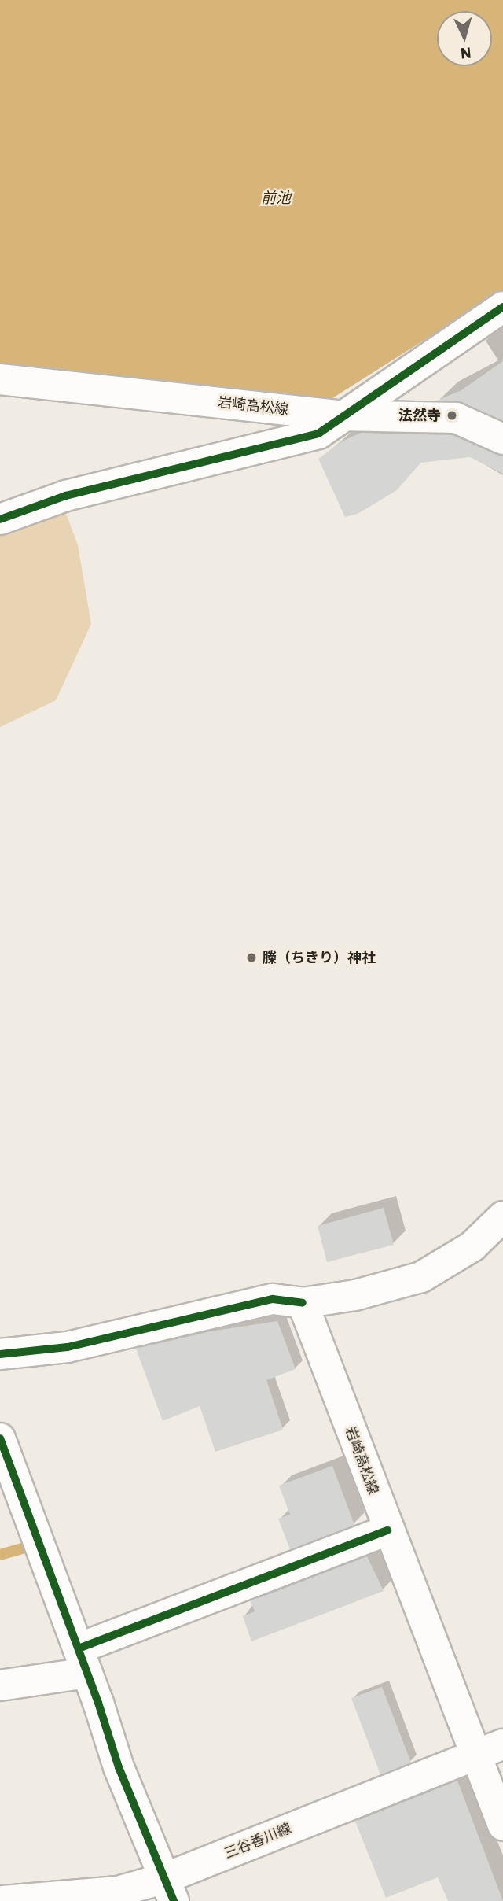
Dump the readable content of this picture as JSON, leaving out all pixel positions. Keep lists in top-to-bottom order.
{
  "streets": {
    "main road": ["岩崎高松線", "三谷香川線"]
  },
  "crossings": [
    ["岩崎高松線", "三谷香川線"]
  ],
  "water": ["前池"],
  "places": ["法然寺", "榺（ちきり）神社"],
  "north": "bottom"
}
